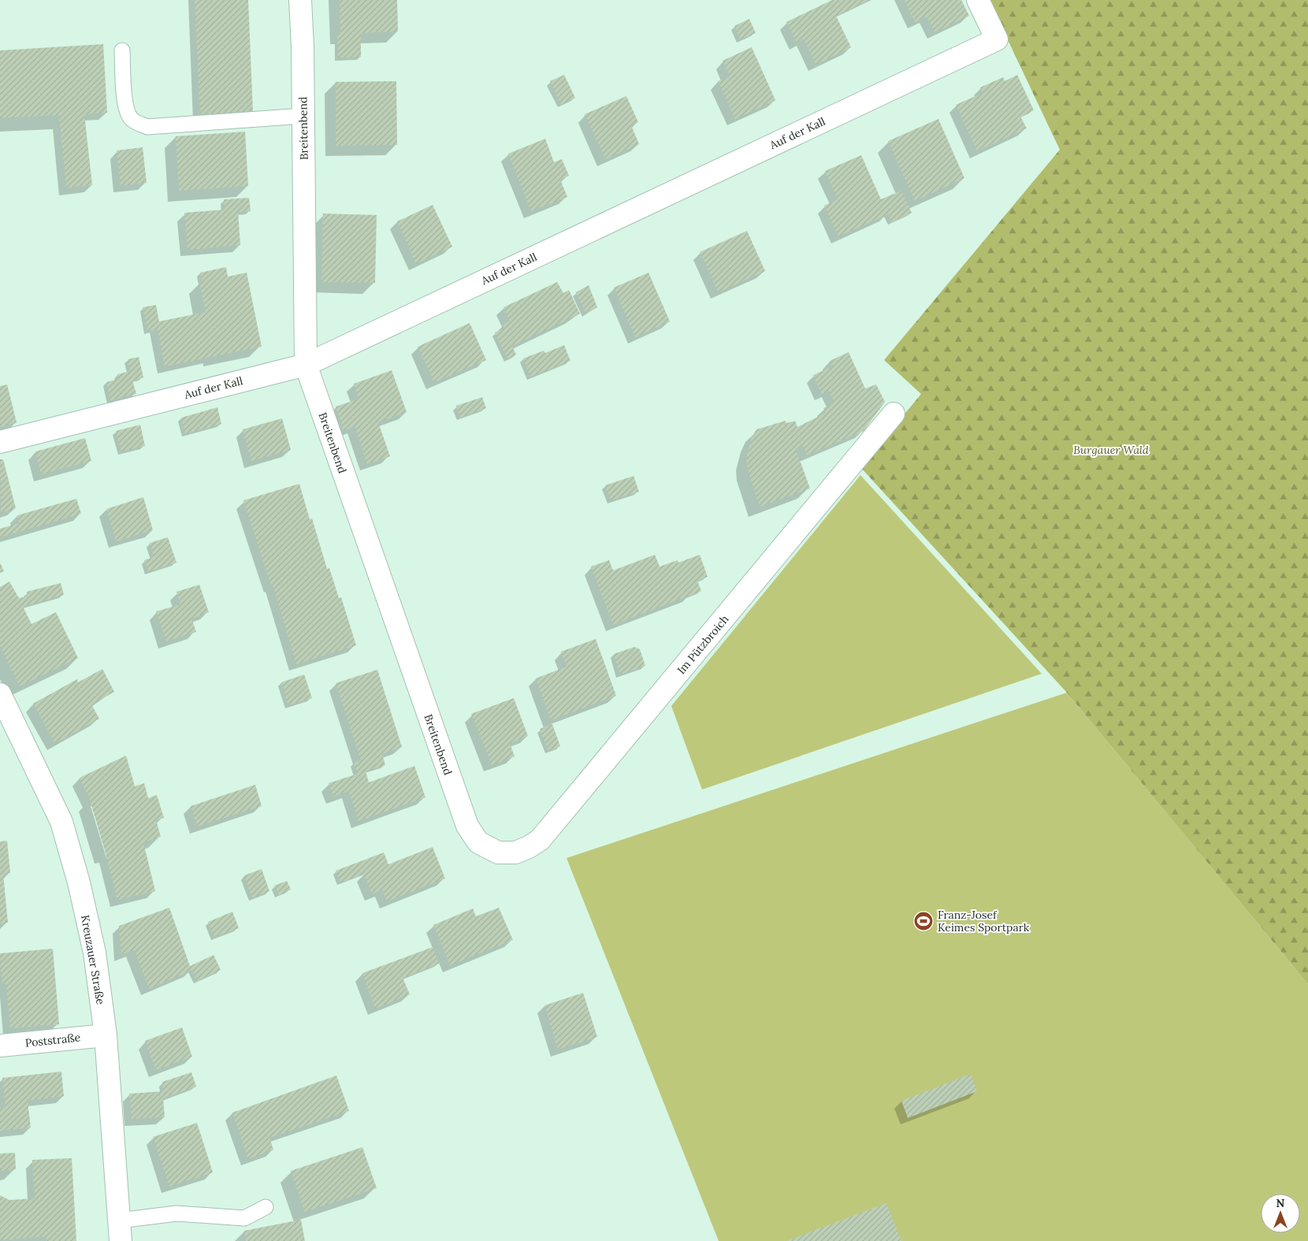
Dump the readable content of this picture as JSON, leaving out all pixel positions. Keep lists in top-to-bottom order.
{
  "streets": {
    "street": [
      "Breitenbend",
      "Auf der Kall",
      "Im Pützbroich",
      "Kreuzauer Straße",
      "Poststraße"
    ]
  },
  "crossings": [
    ["Breitenbend", "Auf der Kall"],
    ["Breitenbend", "Im Pützbroich"],
    ["Kreuzauer Straße", "Poststraße"]
  ],
  "parks": ["Burgauer Wald"],
  "places": {
    "sports": ["Franz-Josef Keimes Sportpark"]
  },
  "north": "top"
}
